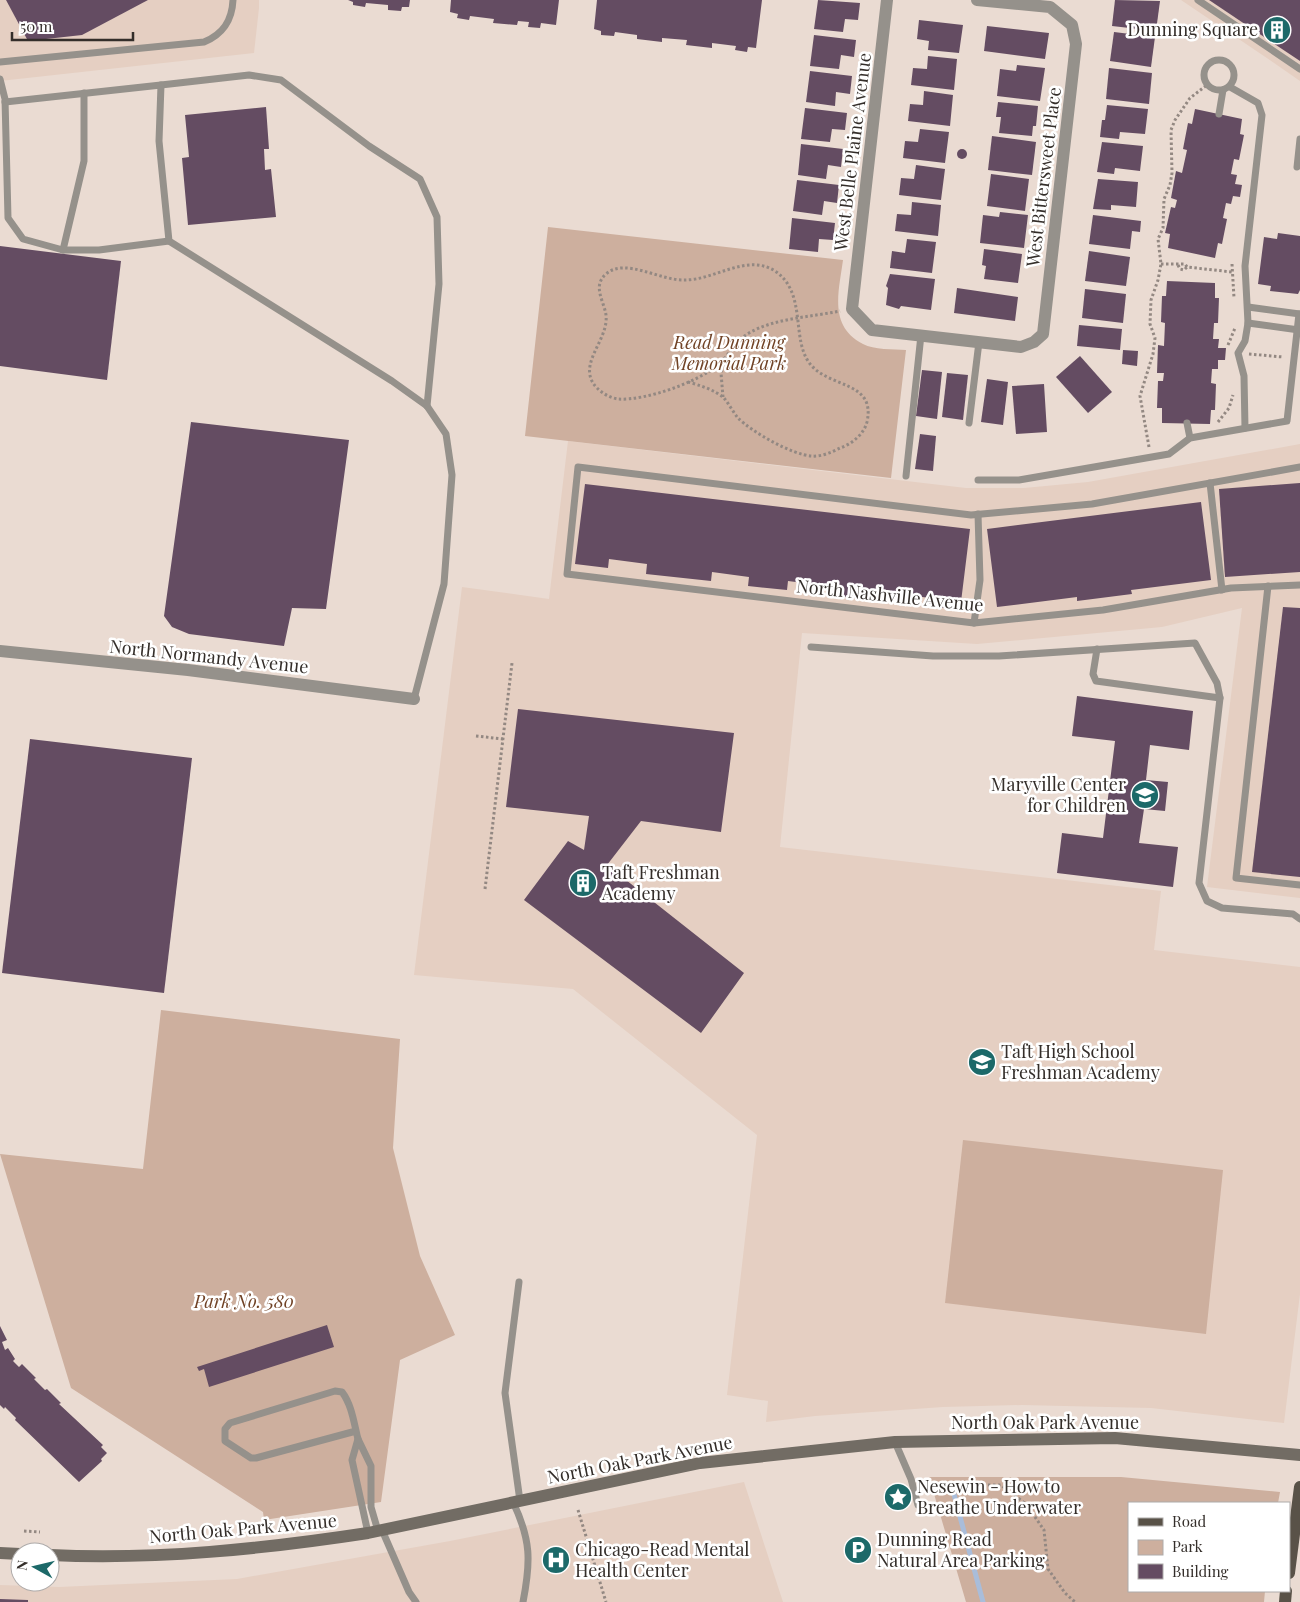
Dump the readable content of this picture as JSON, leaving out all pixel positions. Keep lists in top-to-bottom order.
{
  "streets": {
    "street": [
      "West Belle Plaine Avenue",
      "West Bittersweet Place",
      "North Normandy Avenue",
      "North Oak Park Avenue"
    ],
    "lane": ["North Nashville Avenue"]
  },
  "parks": ["Read Dunning Memorial Park", "Park No. 580"],
  "places": {
    "building": ["Dunning Square", "Taft Freshman Academy"],
    "school or university": ["Maryville Center for Children", "Taft High School Freshman Academy"],
    "place": ["Nesewin - How to Breathe Underwater"],
    "parking": ["Dunning Read Natural Area Parking"],
    "hospital": ["Chicago-Read Mental Health Center"]
  },
  "legend": ["Road", "Park", "Building"],
  "scale_bar": "50 m",
  "north": "left"
}
